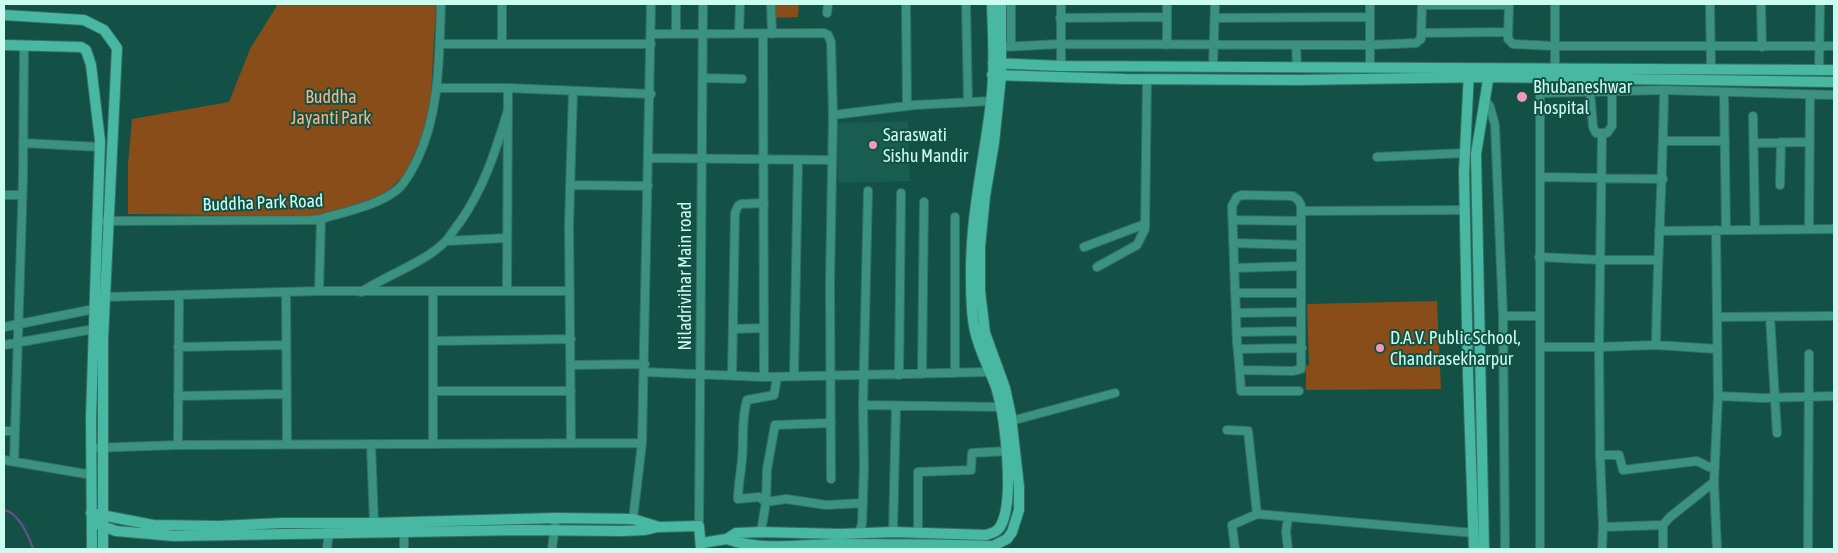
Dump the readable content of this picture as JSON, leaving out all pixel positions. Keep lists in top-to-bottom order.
{
  "streets": {
    "street": ["Buddha Park Road", "Niladrivihar Main road"]
  },
  "parks": ["Buddha Jayanti Park"],
  "places": ["Bhubaneshwar Hospital", "Saraswati Sishu Mandir", "D.A.V. Public School, Chandrasekharpur"]
}
